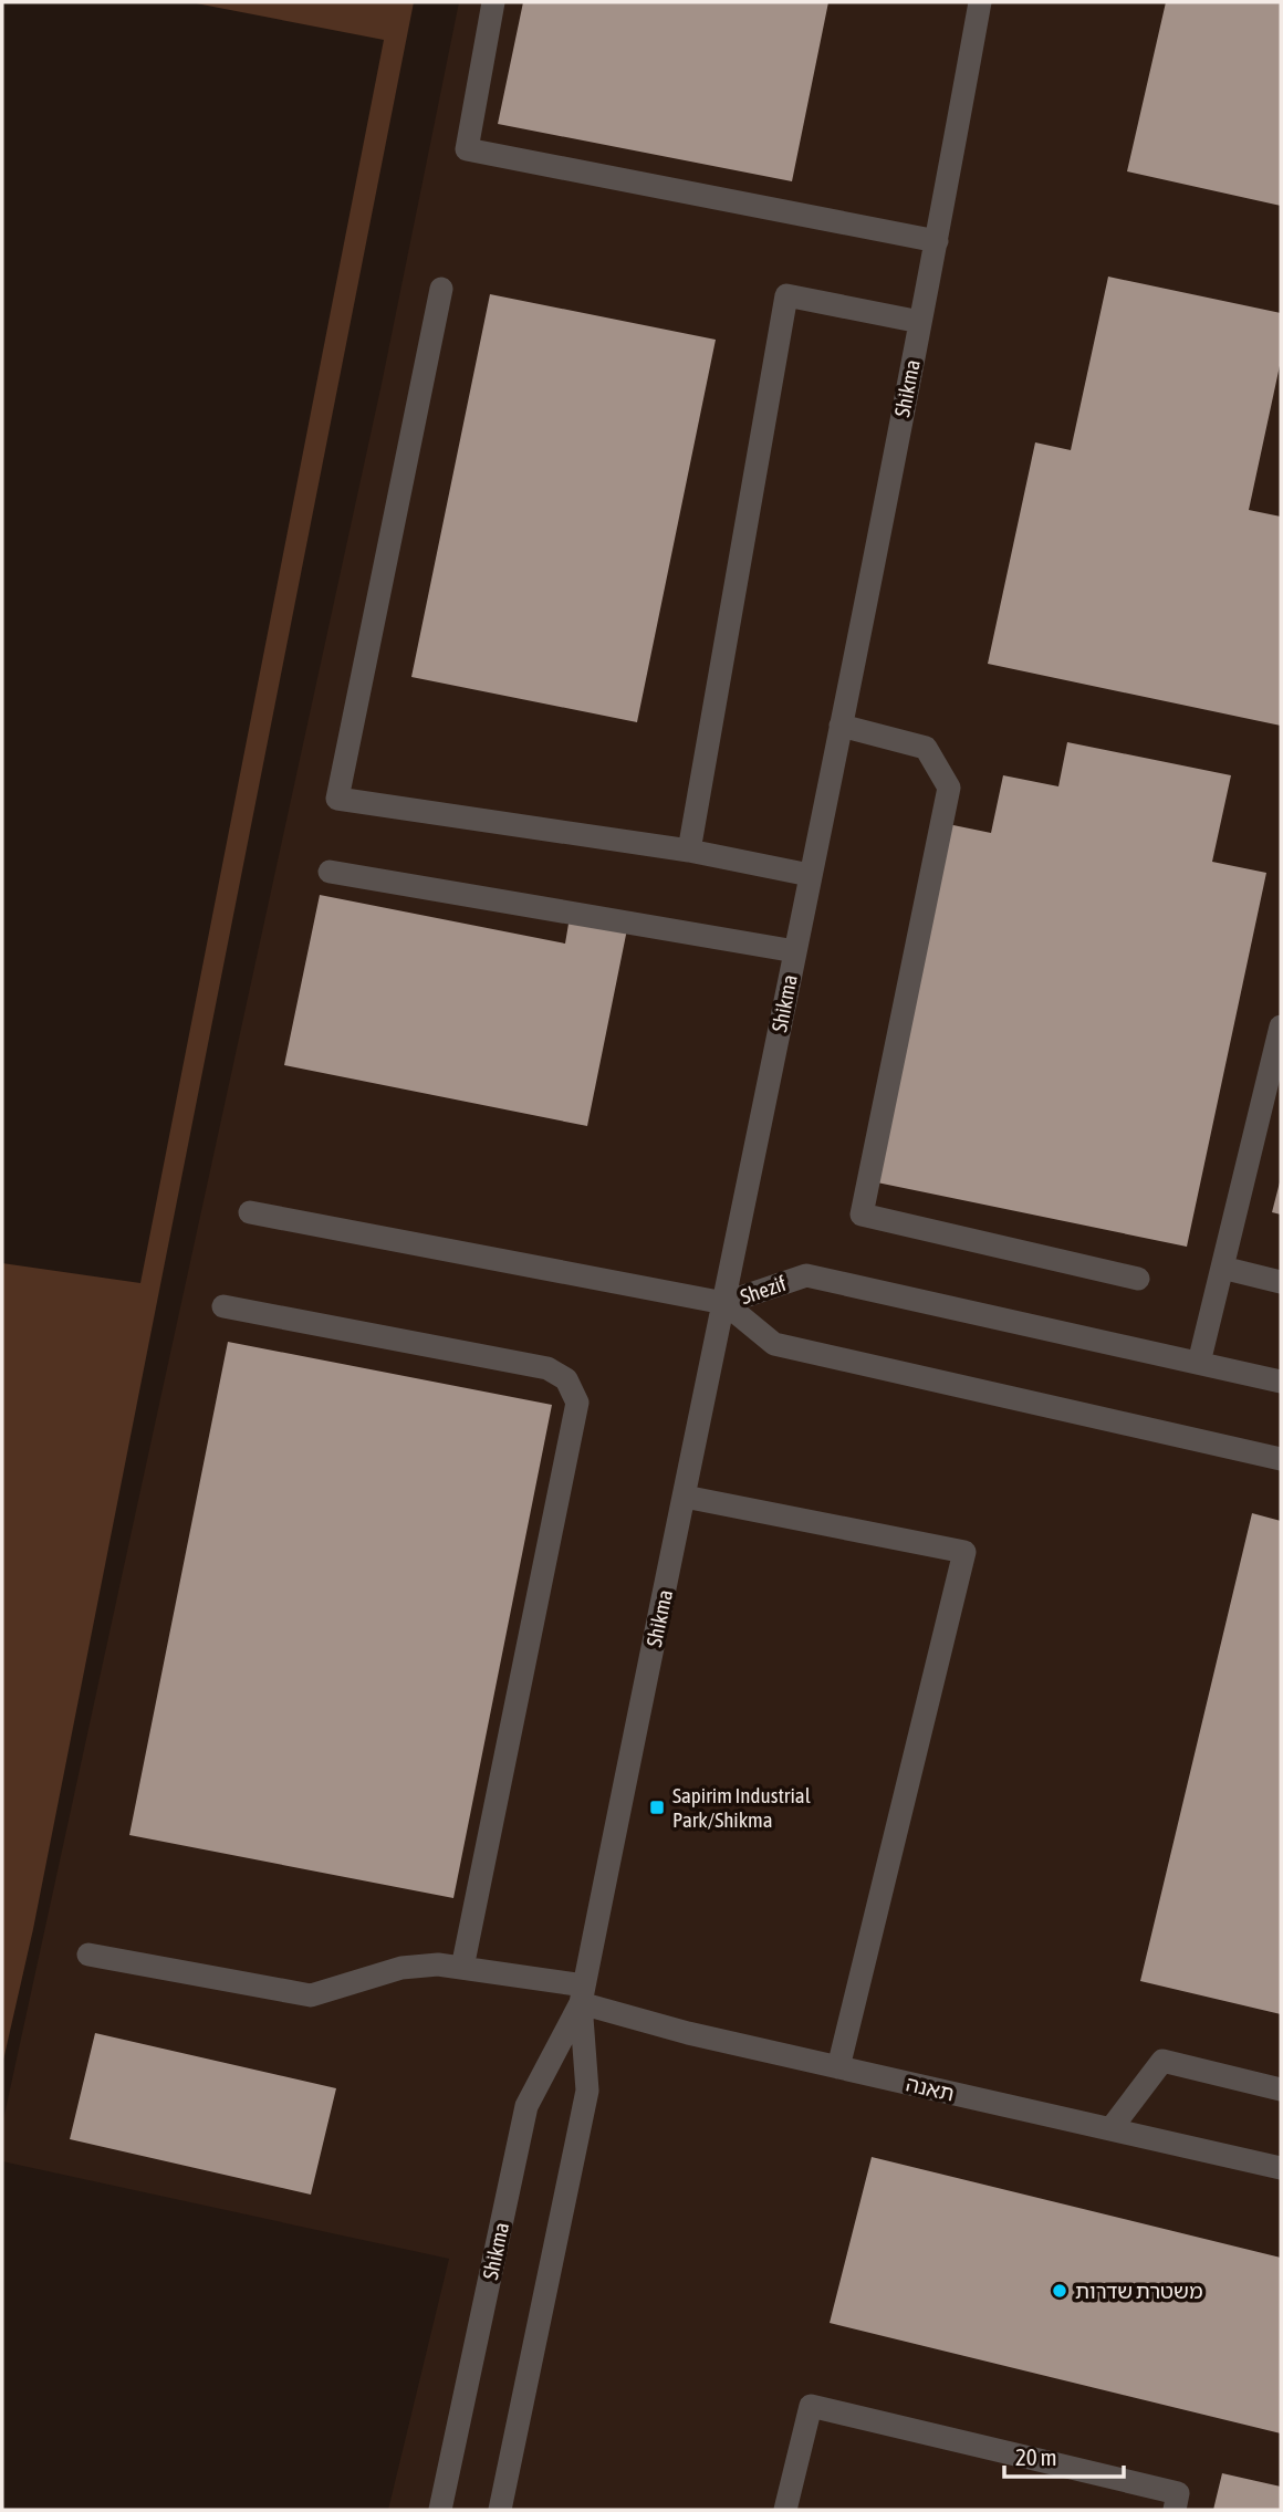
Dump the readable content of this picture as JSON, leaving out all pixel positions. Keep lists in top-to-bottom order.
{
  "streets": {
    "street": ["Shikma", "Shezif", "תאנה"]
  },
  "crossings": [
    ["Shikma", "Shezif"],
    ["Shikma", "תאנה"]
  ],
  "places": {
    "transit": ["Sapirim Industrial Park/Shikma"],
    "other": ["משטרת שדרות"]
  },
  "scale_bar": "20 m"
}
